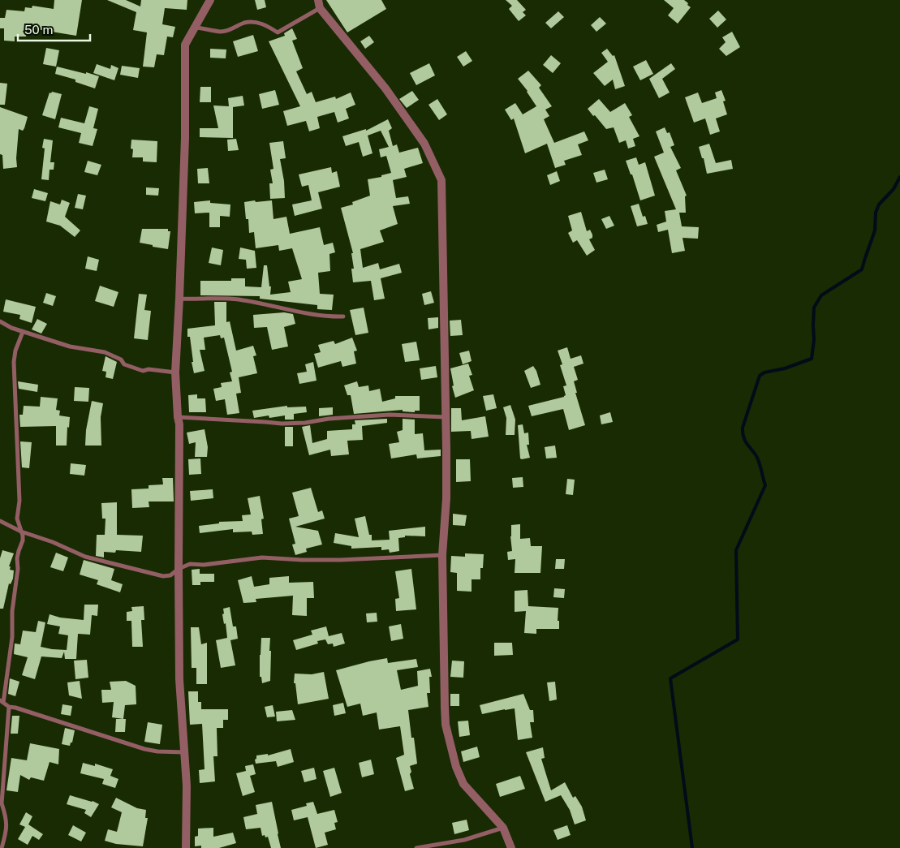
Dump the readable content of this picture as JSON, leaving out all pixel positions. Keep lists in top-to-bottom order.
{
  "scale_bar": "50 m"
}
